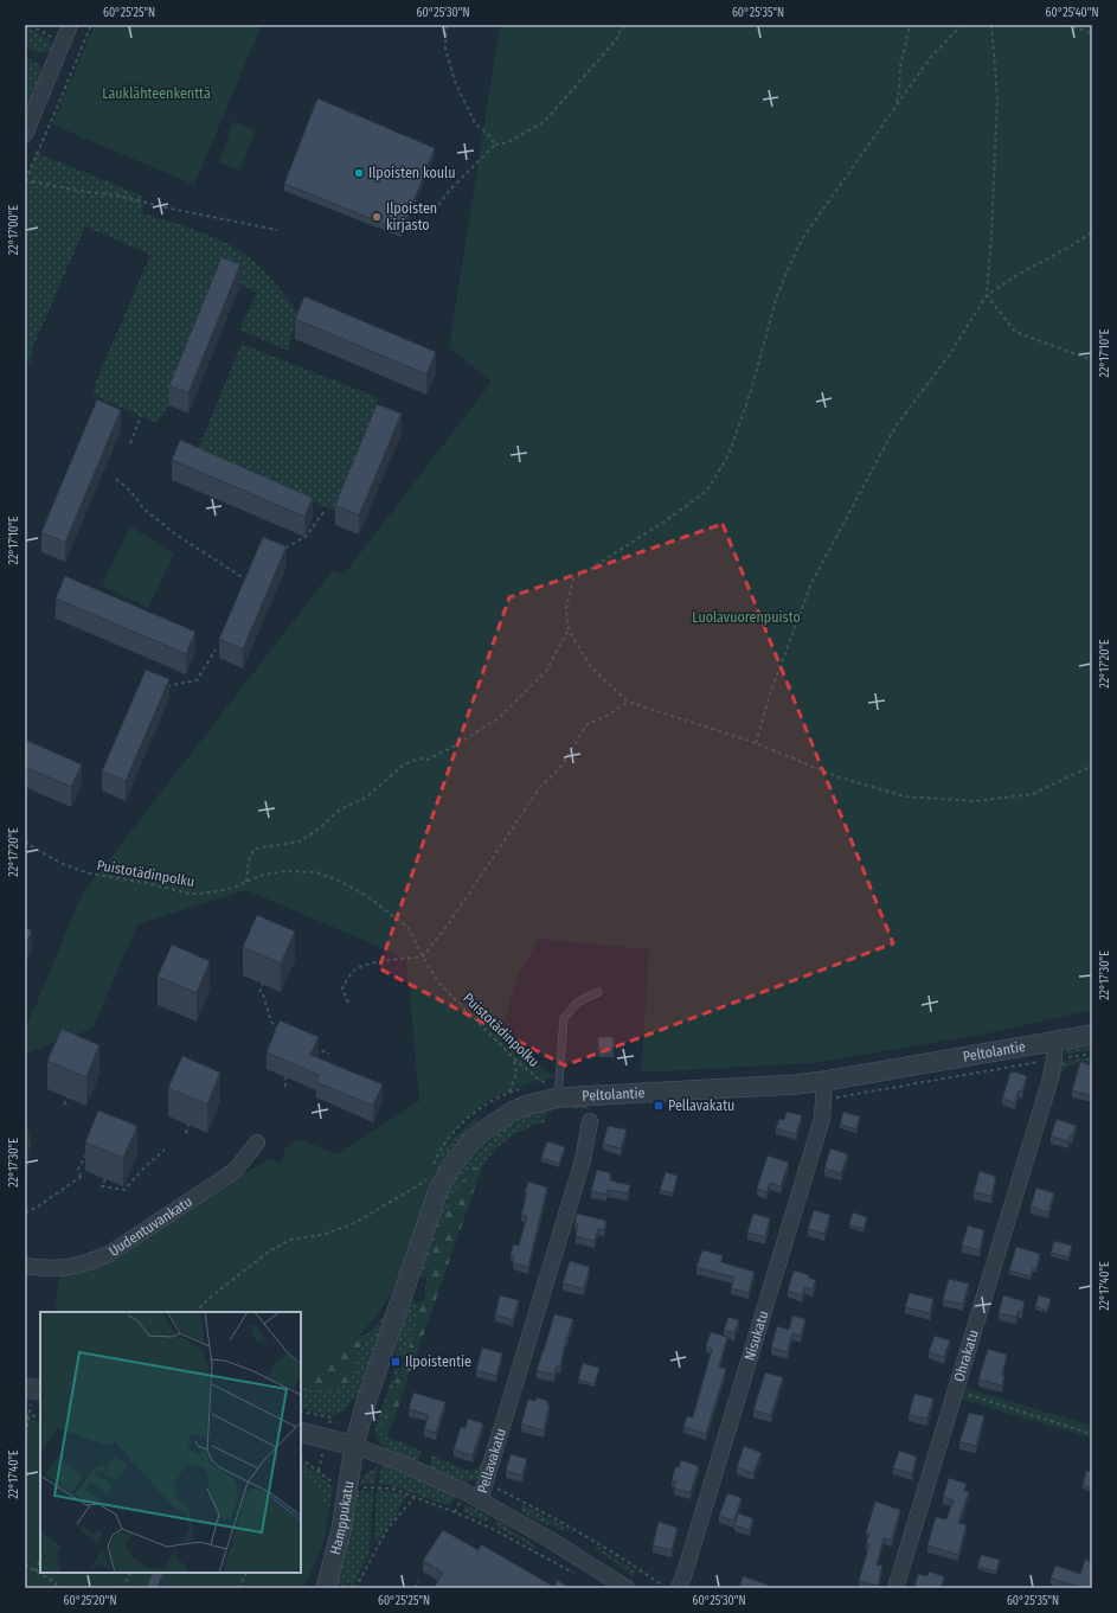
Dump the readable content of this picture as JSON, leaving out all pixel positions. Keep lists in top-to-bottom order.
{
  "streets": {
    "street": [
      "Peltolantie",
      "Uudentuvankatu",
      "Nisukatu",
      "Ohrakatu",
      "Pellavakatu",
      "Hamppukatu"
    ],
    "path": ["Puistotädinpolku"]
  },
  "crossings": [
    ["Puistotädinpolku", "Peltolantie"],
    ["Peltolantie", "Nisukatu"],
    ["Peltolantie", "Ohrakatu"],
    ["Peltolantie", "Hamppukatu"]
  ],
  "parks": ["Lauklähteenkenttä", "Luolavuorenpuisto"],
  "places": {
    "other": ["Ilpoisten koulu", "Ilpoisten kirjasto"],
    "transit": ["Pellavakatu", "Ilpoistentie"]
  },
  "coordinates": [
    "60°25'25\"N",
    "60°25'30\"N",
    "60°25'35\"N",
    "60°25'40\"N",
    "22°17'00\"E",
    "22°17'10\"E",
    "22°17'20\"E",
    "22°17'30\"E",
    "22°17'40\"E",
    "60°25'20\"N"
  ]
}
